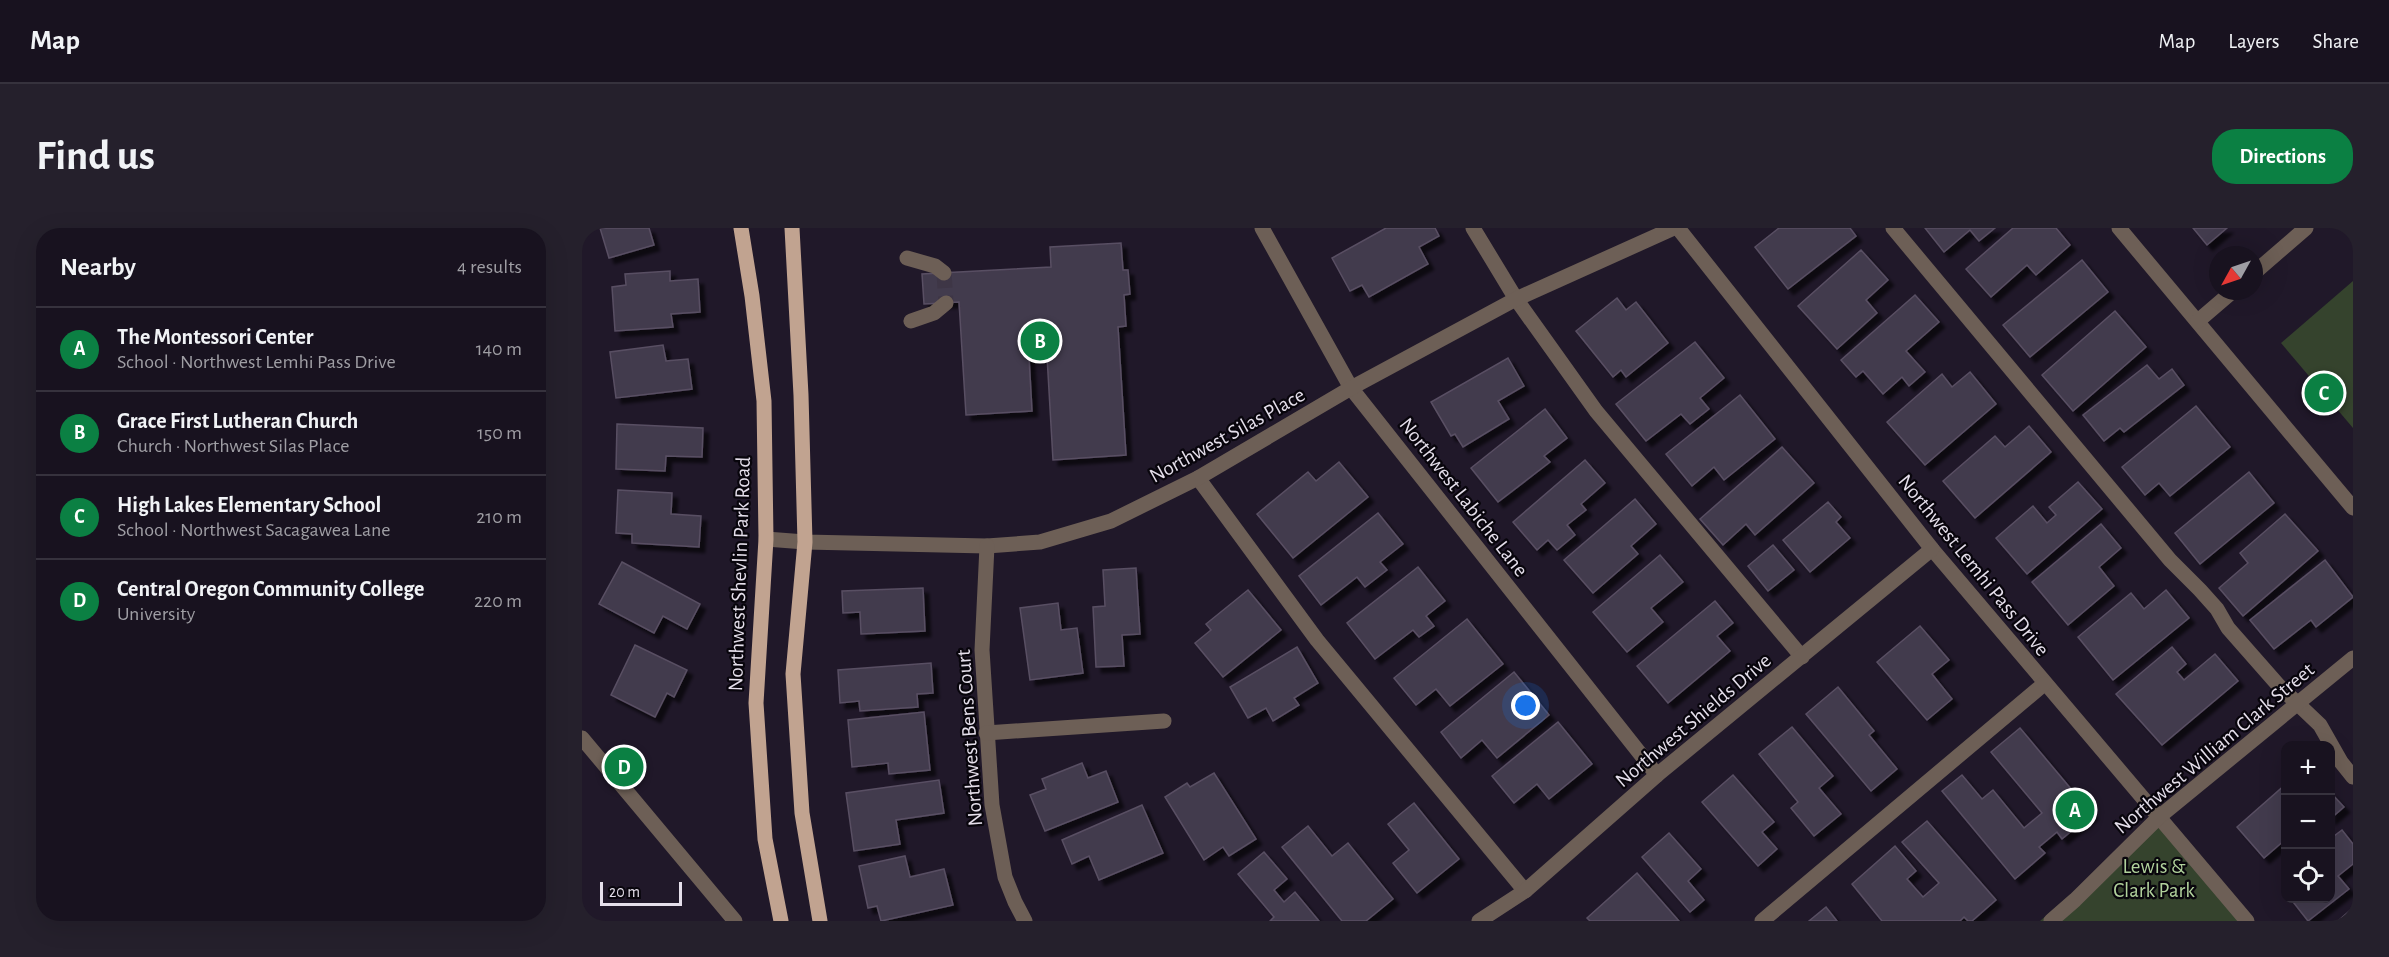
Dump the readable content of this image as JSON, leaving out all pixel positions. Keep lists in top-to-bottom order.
{
  "streets": {
    "main road": ["Northwest Shevlin Park Road"],
    "street": [
      "Northwest Silas Place",
      "Northwest Labiche Lane",
      "Northwest Lemhi Pass Drive",
      "Northwest Shields Drive",
      "Northwest Bens Court",
      "Northwest William Clark Street"
    ]
  },
  "crossings": [
    ["Northwest Silas Place", "Northwest Labiche Lane"],
    ["Northwest Silas Place", "Northwest Lemhi Pass Drive"],
    ["Northwest Silas Place", "Northwest Shevlin Park Road"],
    ["Northwest Silas Place", "Northwest Bens Court"],
    ["Northwest Labiche Lane", "Northwest Shields Drive"],
    ["Northwest Lemhi Pass Drive", "Northwest Shields Drive"],
    ["Northwest Lemhi Pass Drive", "Northwest William Clark Street"]
  ],
  "parks": ["Lewis & Clark Park"],
  "scale_bar": "20 m",
  "north": "bottom left",
  "page": {
    "header": "Map",
    "nav": ["Map", "Layers", "Share"],
    "buttons": "Directions",
    "title": "Find us",
    "heading": ["Nearby", "4 results"],
    "list": [
      {
        "mark": "A",
        "name": "The Montessori Center",
        "note": "School · Northwest Lemhi Pass Drive",
        "value": "140 m"
      },
      {
        "mark": "B",
        "name": "Grace First Lutheran Church",
        "note": "Church · Northwest Silas Place",
        "value": "150 m"
      },
      {
        "mark": "C",
        "name": "High Lakes Elementary School",
        "note": "School · Northwest Sacagawea Lane",
        "value": "210 m"
      },
      {
        "mark": "D",
        "name": "Central Oregon Community College",
        "note": "University",
        "value": "220 m"
      }
    ],
    "pins": [
      "B",
      "C",
      "D",
      "A"
    ],
    "map_buttons": ["+", "−"],
    "scale": "20 m"
  }
}
